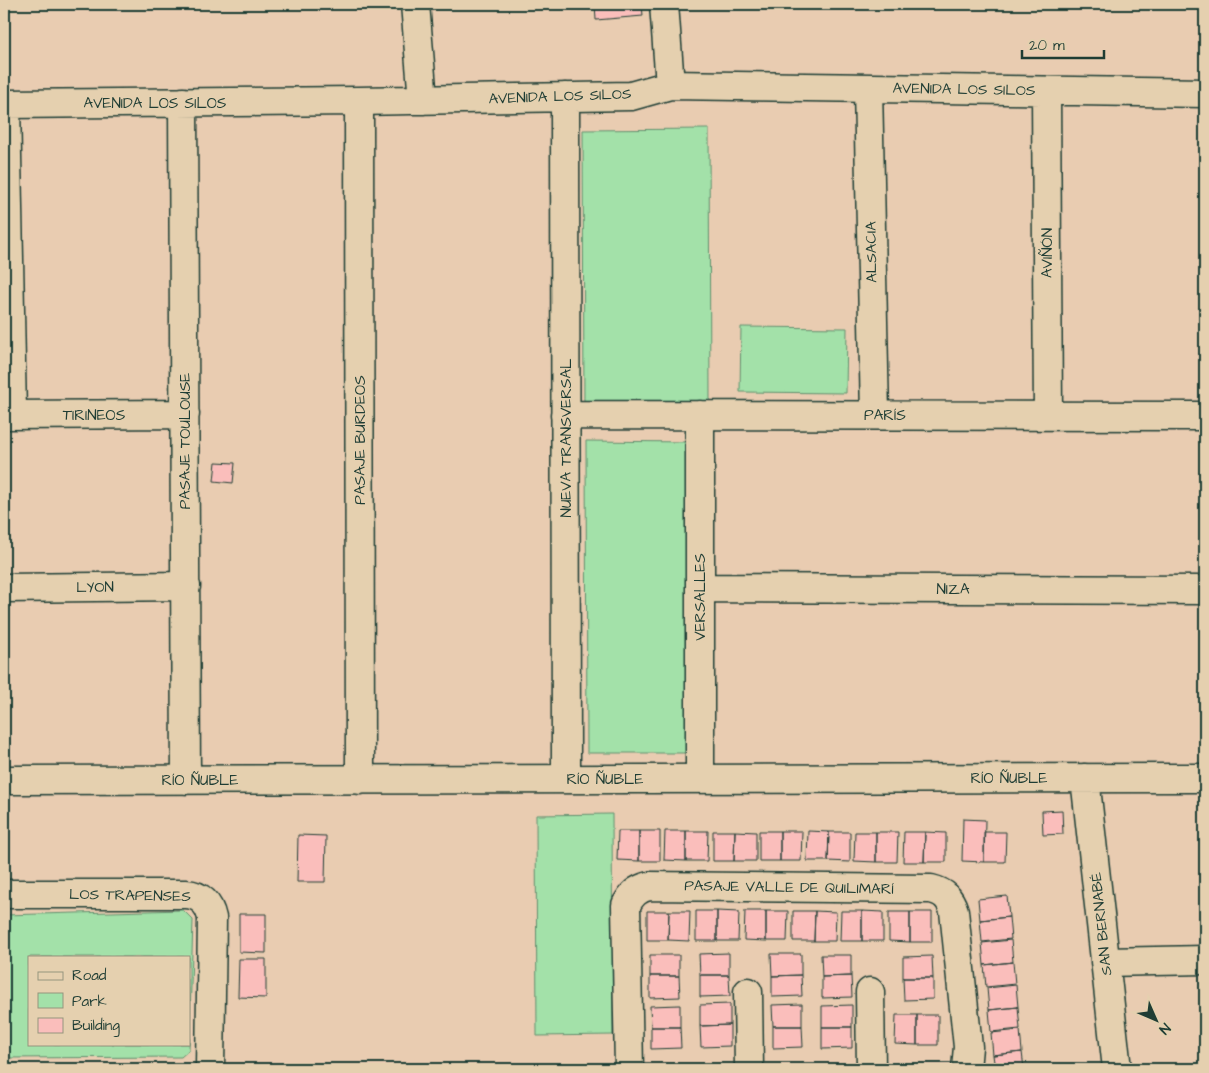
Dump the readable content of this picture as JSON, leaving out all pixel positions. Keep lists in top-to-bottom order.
{
  "streets": {
    "street": [
      "AVENIDA LOS SILOS",
      "ALSACIA",
      "AVIÑÓN",
      "TIRINEOS",
      "PARÍS",
      "NUEVA TRANSVERSAL",
      "PASAJE BURDEOS",
      "PASAJE TOULOUSE",
      "LYON",
      "NIZA",
      "VERSALLES",
      "RÍO ÑUBLE",
      "PASAJE VALLE DE QUILIMARÍ",
      "LOS TRAPENSES",
      "SAN BERNABÉ"
    ]
  },
  "crossings": [
    ["AVENIDA LOS SILOS", "ALSACIA"],
    ["AVENIDA LOS SILOS", "AVIÑÓN"],
    ["AVENIDA LOS SILOS", "NUEVA TRANSVERSAL"],
    ["AVENIDA LOS SILOS", "PASAJE BURDEOS"],
    ["AVENIDA LOS SILOS", "PASAJE TOULOUSE"],
    ["ALSACIA", "PARÍS"],
    ["AVIÑÓN", "PARÍS"],
    ["TIRINEOS", "PASAJE TOULOUSE"],
    ["PARÍS", "NUEVA TRANSVERSAL"],
    ["PARÍS", "VERSALLES"],
    ["NUEVA TRANSVERSAL", "RÍO ÑUBLE"],
    ["PASAJE BURDEOS", "RÍO ÑUBLE"],
    ["PASAJE TOULOUSE", "LYON"],
    ["PASAJE TOULOUSE", "RÍO ÑUBLE"],
    ["NIZA", "VERSALLES"],
    ["VERSALLES", "RÍO ÑUBLE"],
    ["RÍO ÑUBLE", "SAN BERNABÉ"]
  ],
  "legend": ["Road", "Park", "Building"],
  "scale_bar": "20 m",
  "north": "bottom right"
}
